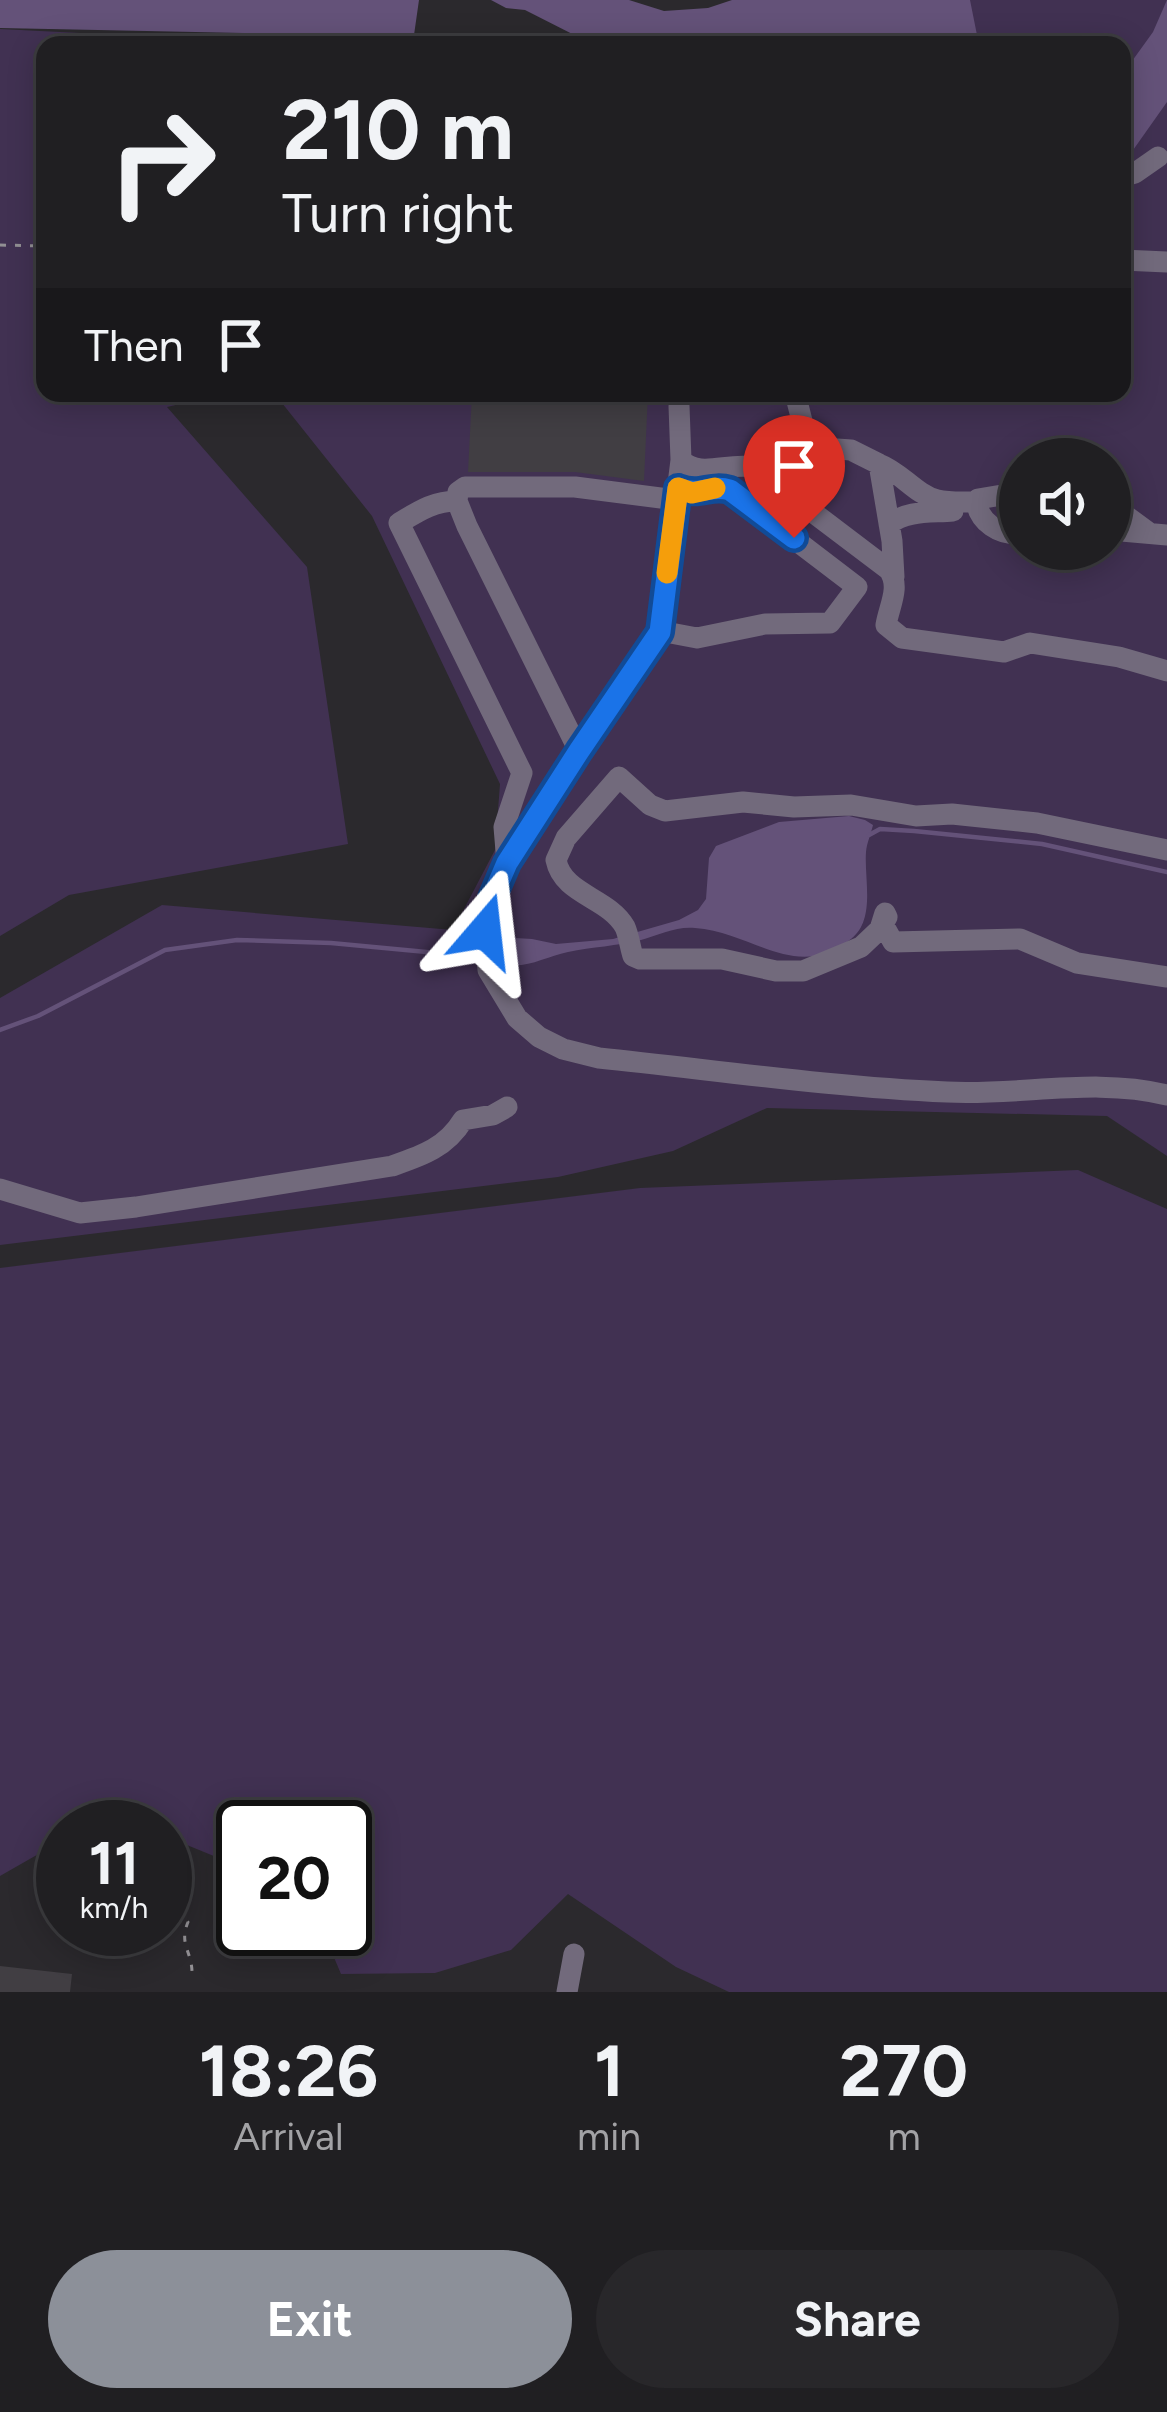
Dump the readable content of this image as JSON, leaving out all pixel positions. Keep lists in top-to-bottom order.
{
  "page": {
    "turn": ["210 m", "Turn right"],
    "then": "Then",
    "speed": "11 km/h",
    "limit": "20",
    "eta": [
      "18:26",
      "Arrival",
      "1",
      "min",
      "270",
      "m"
    ],
    "buttons": ["Exit", "Share"]
  }
}
